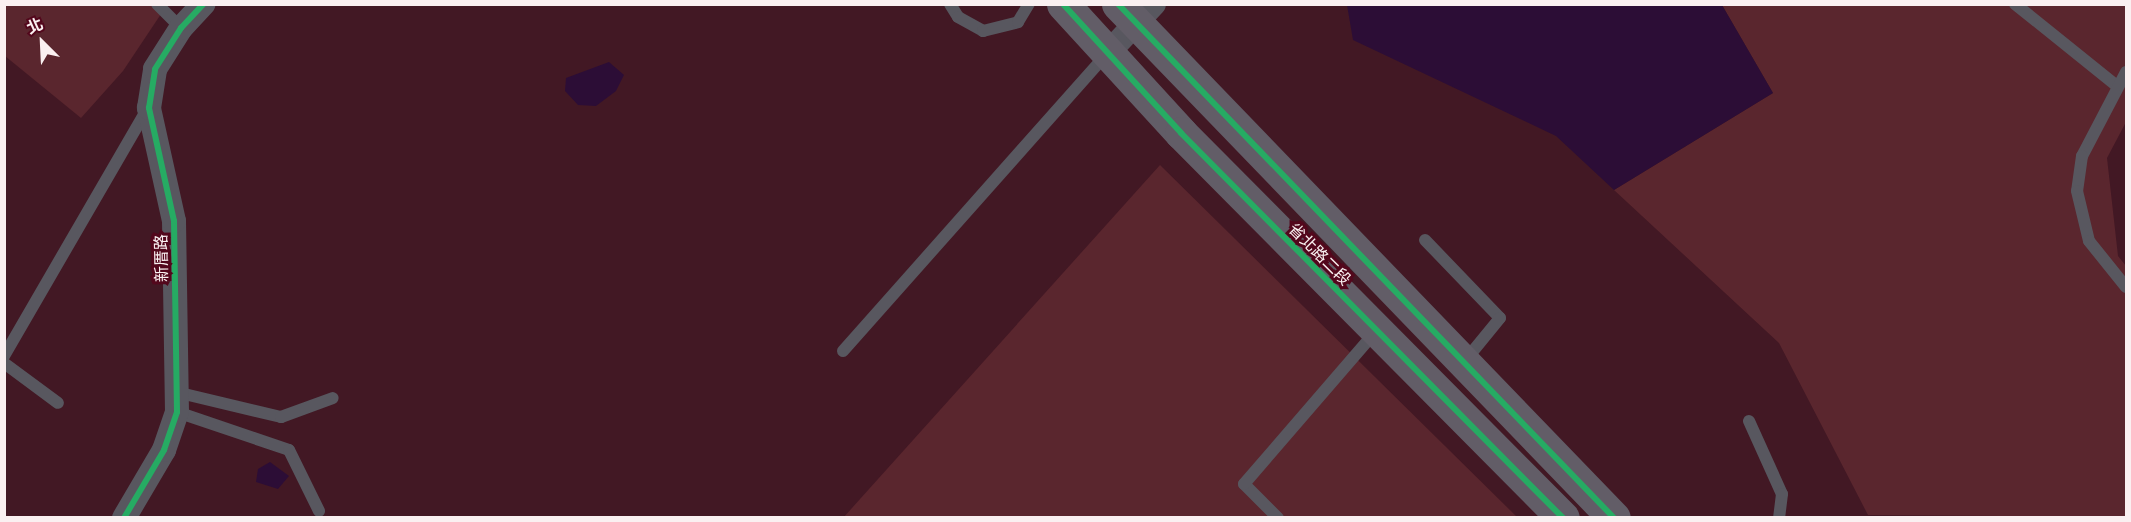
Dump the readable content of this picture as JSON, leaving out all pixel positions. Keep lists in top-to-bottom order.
{
  "streets": {
    "main road": ["省北路二段"],
    "street": ["新厝路"]
  },
  "north": "top left"
}
